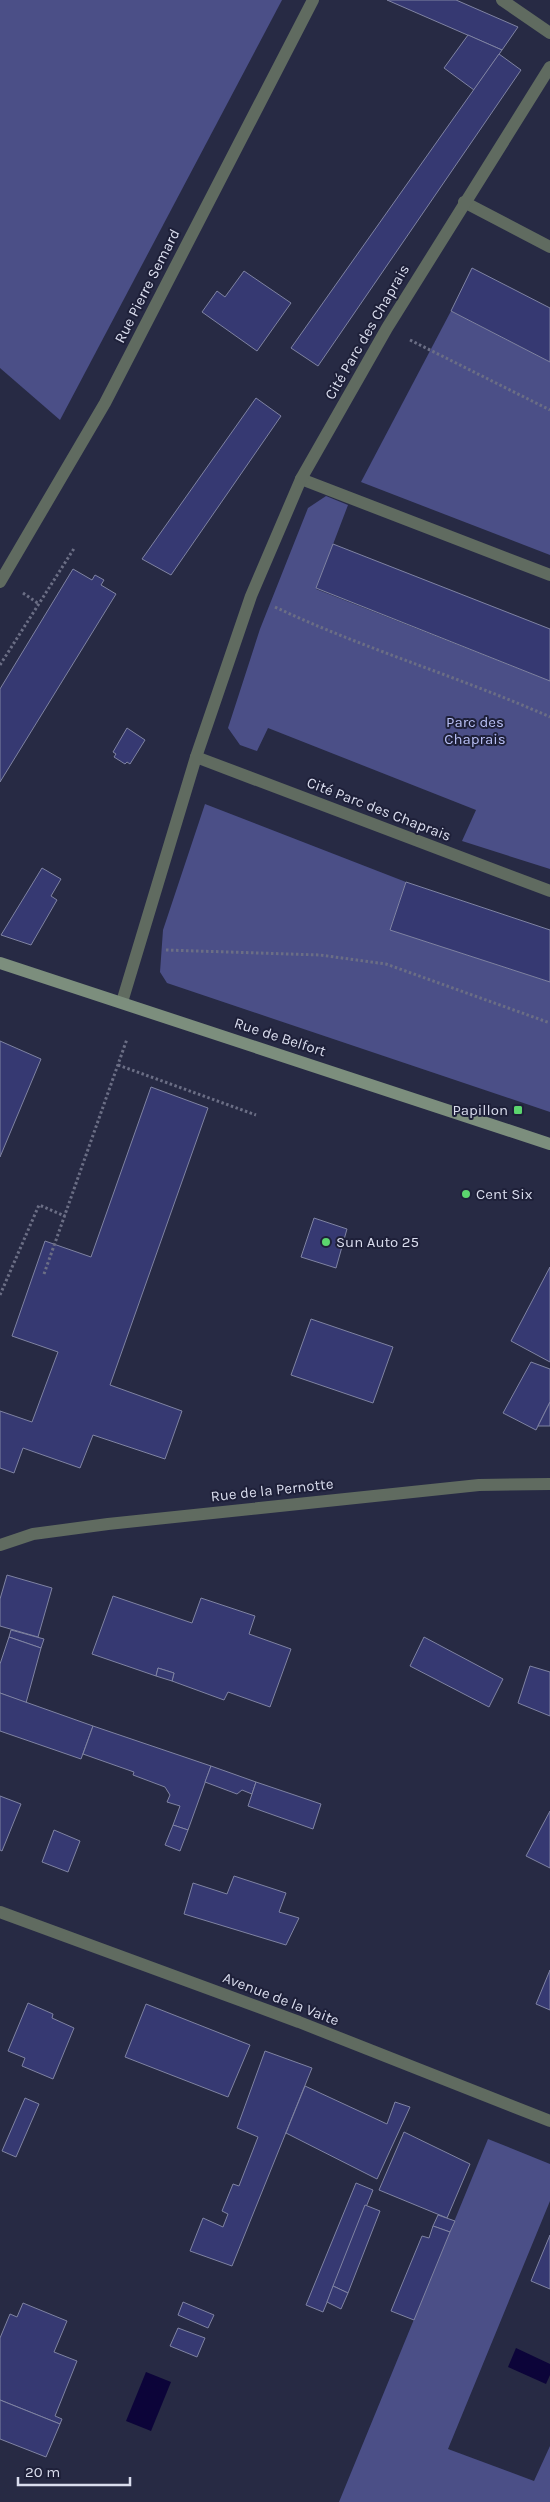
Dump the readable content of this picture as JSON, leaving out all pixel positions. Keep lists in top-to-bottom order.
{
  "streets": {
    "main road": ["Rue de Belfort"],
    "street": [
      "Rue Pierre Semard",
      "Cité Parc des Chaprais",
      "Rue de la Pernotte",
      "Avenue de la Vaite"
    ]
  },
  "crossings": [
    ["Cité Parc des Chaprais", "Rue de Belfort"]
  ],
  "parks": ["Parc des Chaprais"],
  "places": {
    "transit": ["Papillon"],
    "other": ["Cent Six", "Sun Auto 25"]
  },
  "scale_bar": "20 m"
}
